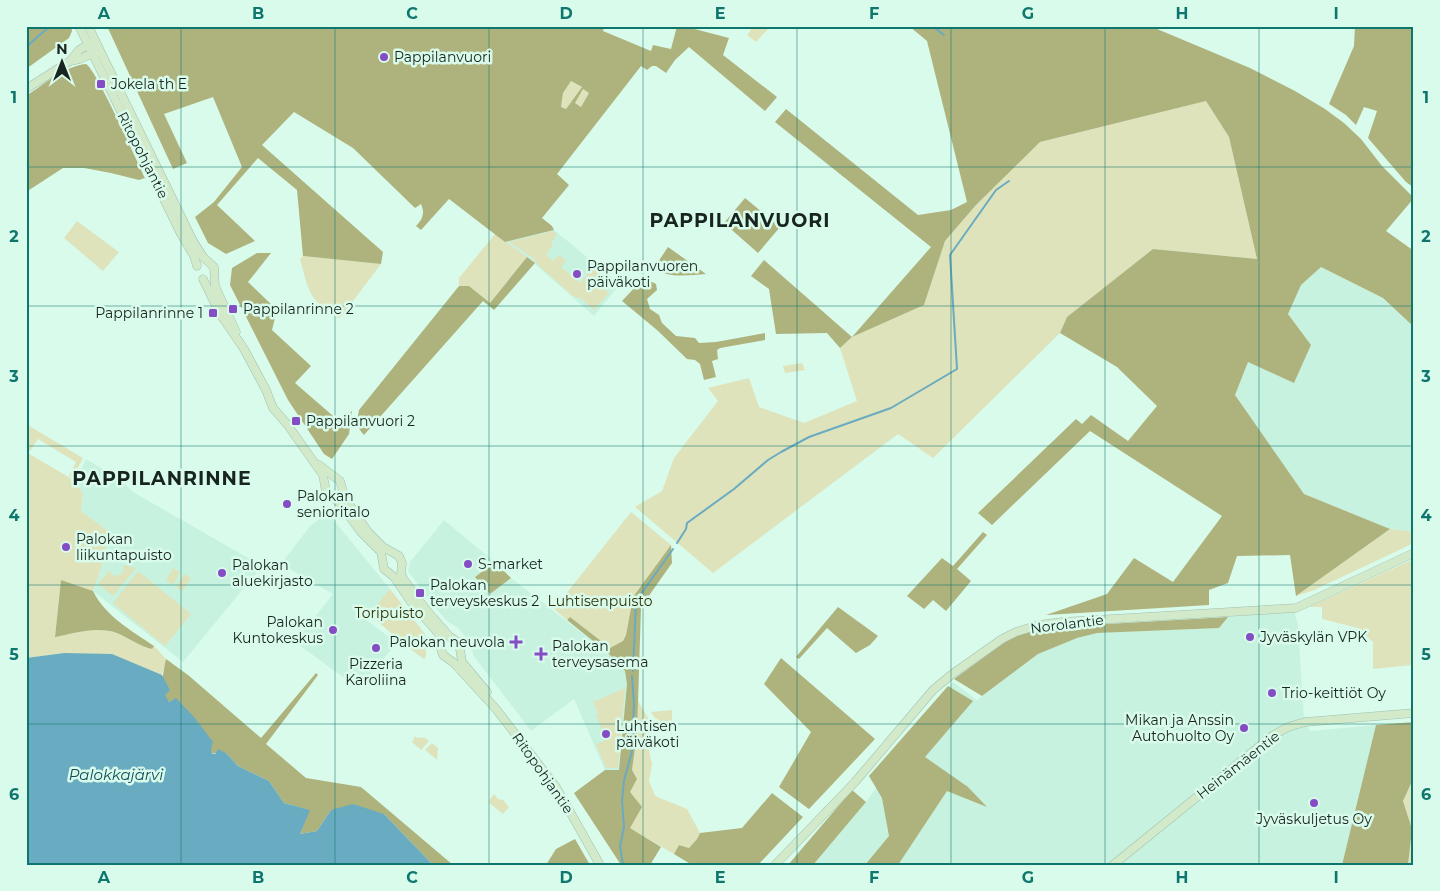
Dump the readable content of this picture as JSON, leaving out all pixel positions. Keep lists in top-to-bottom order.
{
  "streets": {
    "main road": ["Ritopohjantie", "Norolantie", "Heinämäentie"]
  },
  "districts": ["PAPPILANVUORI", "PAPPILANRINNE"],
  "water": ["Palokkajärvi"],
  "parks": ["Luhtisenpuisto", "Toripuisto"],
  "places": {
    "other": [
      "Pappilanvuori",
      "Pappilanvuoren päiväkoti",
      "Palokan senioritalo",
      "Palokan liikuntapuisto",
      "S-market",
      "Palokan aluekirjasto",
      "Palokan Kuntokeskus",
      "Jyväskylän VPK",
      "Pizzeria Karoliina",
      "Trio-keittiöt Oy",
      "Mikan ja Anssin Autohuolto Oy",
      "Luhtisen päiväkoti",
      "Jyväskuljetus Oy"
    ],
    "transit": [
      "Jokela th E",
      "Pappilanrinne 2",
      "Pappilanrinne 1",
      "Pappilanvuori 2",
      "Palokan terveyskeskus 2"
    ],
    "health": ["Palokan neuvola", "Palokan terveysasema"]
  },
  "north": "top",
  "grid": {
    "columns": [
      "A",
      "B",
      "C",
      "D",
      "E",
      "F",
      "G",
      "H",
      "I"
    ],
    "rows": [
      "1",
      "2",
      "3",
      "4",
      "5",
      "6"
    ]
  }
}
